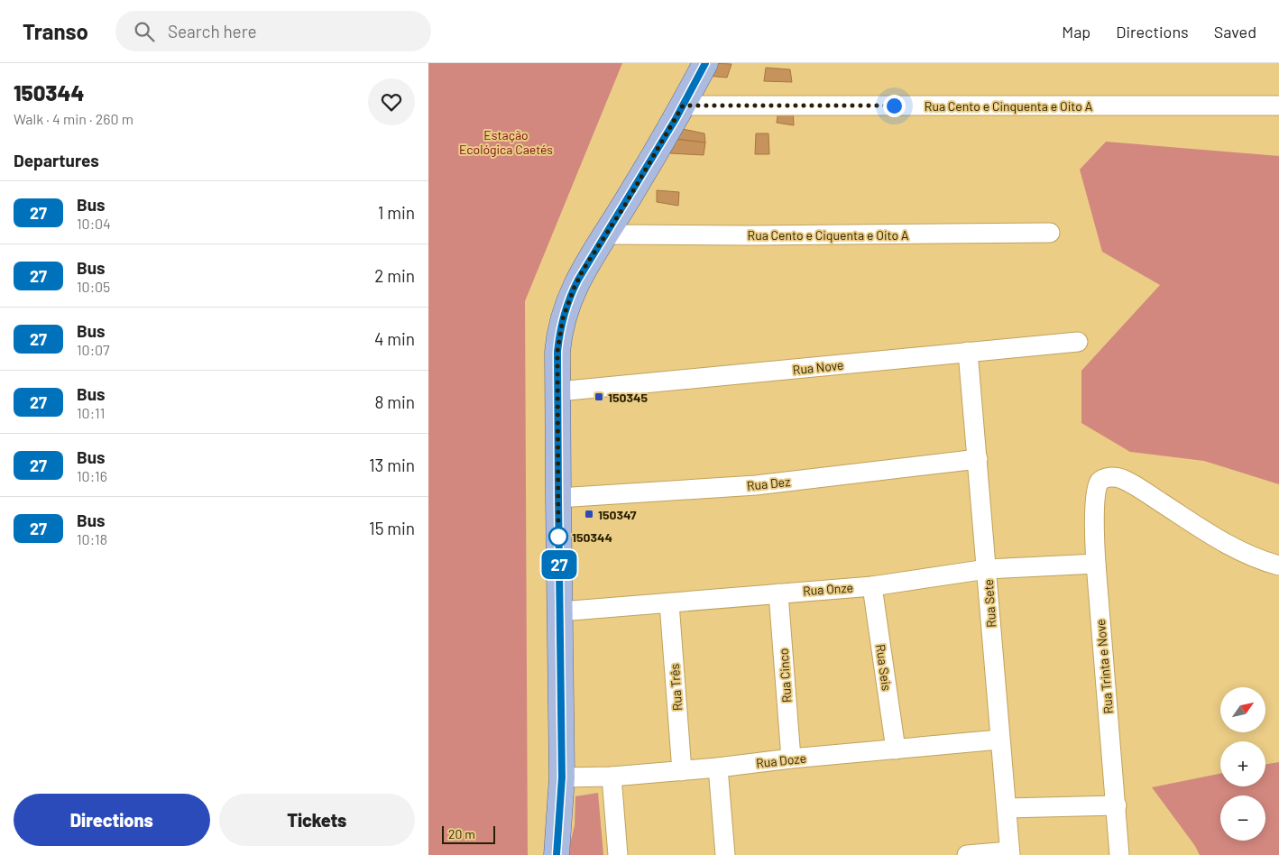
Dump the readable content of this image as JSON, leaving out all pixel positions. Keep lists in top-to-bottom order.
{
  "streets": {
    "street": [
      "Rua Cento e Cinquenta e Oito A",
      "Rua Cento e Ciquenta e Oito A",
      "Rua Nove",
      "Rua Dez",
      "Rua Onze",
      "Rua Sete",
      "Rua Trinta e Nove",
      "Rua Seis",
      "Rua Cinco",
      "Rua Três",
      "Rua Doze"
    ]
  },
  "crossings": [
    ["Rua Nove", "Rua Sete"],
    ["Rua Dez", "Rua Sete"],
    ["Rua Onze", "Rua Sete"],
    ["Rua Onze", "Rua Trinta e Nove"],
    ["Rua Onze", "Rua Seis"],
    ["Rua Onze", "Rua Cinco"],
    ["Rua Onze", "Rua Três"],
    ["Rua Sete", "Rua Doze"],
    ["Rua Seis", "Rua Doze"],
    ["Rua Cinco", "Rua Doze"],
    ["Rua Três", "Rua Doze"]
  ],
  "parks": ["Estação Ecológica Caetés"],
  "places": {
    "transit": ["150345", "150347"],
    "other": ["150344"]
  },
  "lines": ["bus line 27"],
  "scale_bar": "20 m",
  "north": "top right",
  "page": {
    "header": "Transo",
    "search": "Search here",
    "nav": ["Map", "Directions", "Saved"],
    "heading": [
      ["150344", "Walk · 4 min · 260 m"],
      "Departures"
    ],
    "on_map": "27",
    "list": [
      {
        "mark": "27",
        "name": "Bus",
        "note": "10:04",
        "value": "1 min"
      },
      {
        "mark": "27",
        "name": "Bus",
        "note": "10:05",
        "value": "2 min"
      },
      {
        "mark": "27",
        "name": "Bus",
        "note": "10:07",
        "value": "4 min"
      },
      {
        "mark": "27",
        "name": "Bus",
        "note": "10:11",
        "value": "8 min"
      },
      {
        "mark": "27",
        "name": "Bus",
        "note": "10:16",
        "value": "13 min"
      },
      {
        "mark": "27",
        "name": "Bus",
        "note": "10:18",
        "value": "15 min"
      }
    ],
    "map_buttons": ["+", "−"],
    "buttons": ["Directions", "Tickets"],
    "scale": "20 m"
  }
}
